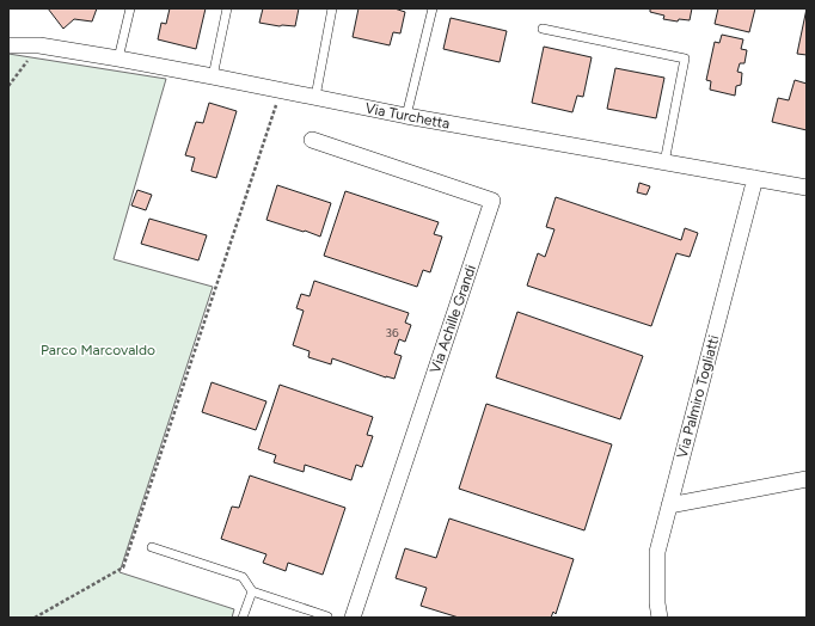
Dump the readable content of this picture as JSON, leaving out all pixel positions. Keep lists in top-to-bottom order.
{
  "streets": {
    "street": ["Via Turchetta", "Via Achille Grandi", "Via Palmiro Togliatti"]
  },
  "crossings": [
    ["Via Turchetta", "Via Palmiro Togliatti"]
  ],
  "parks": ["Parco Marcovaldo"],
  "house_numbers": ["36"]
}
